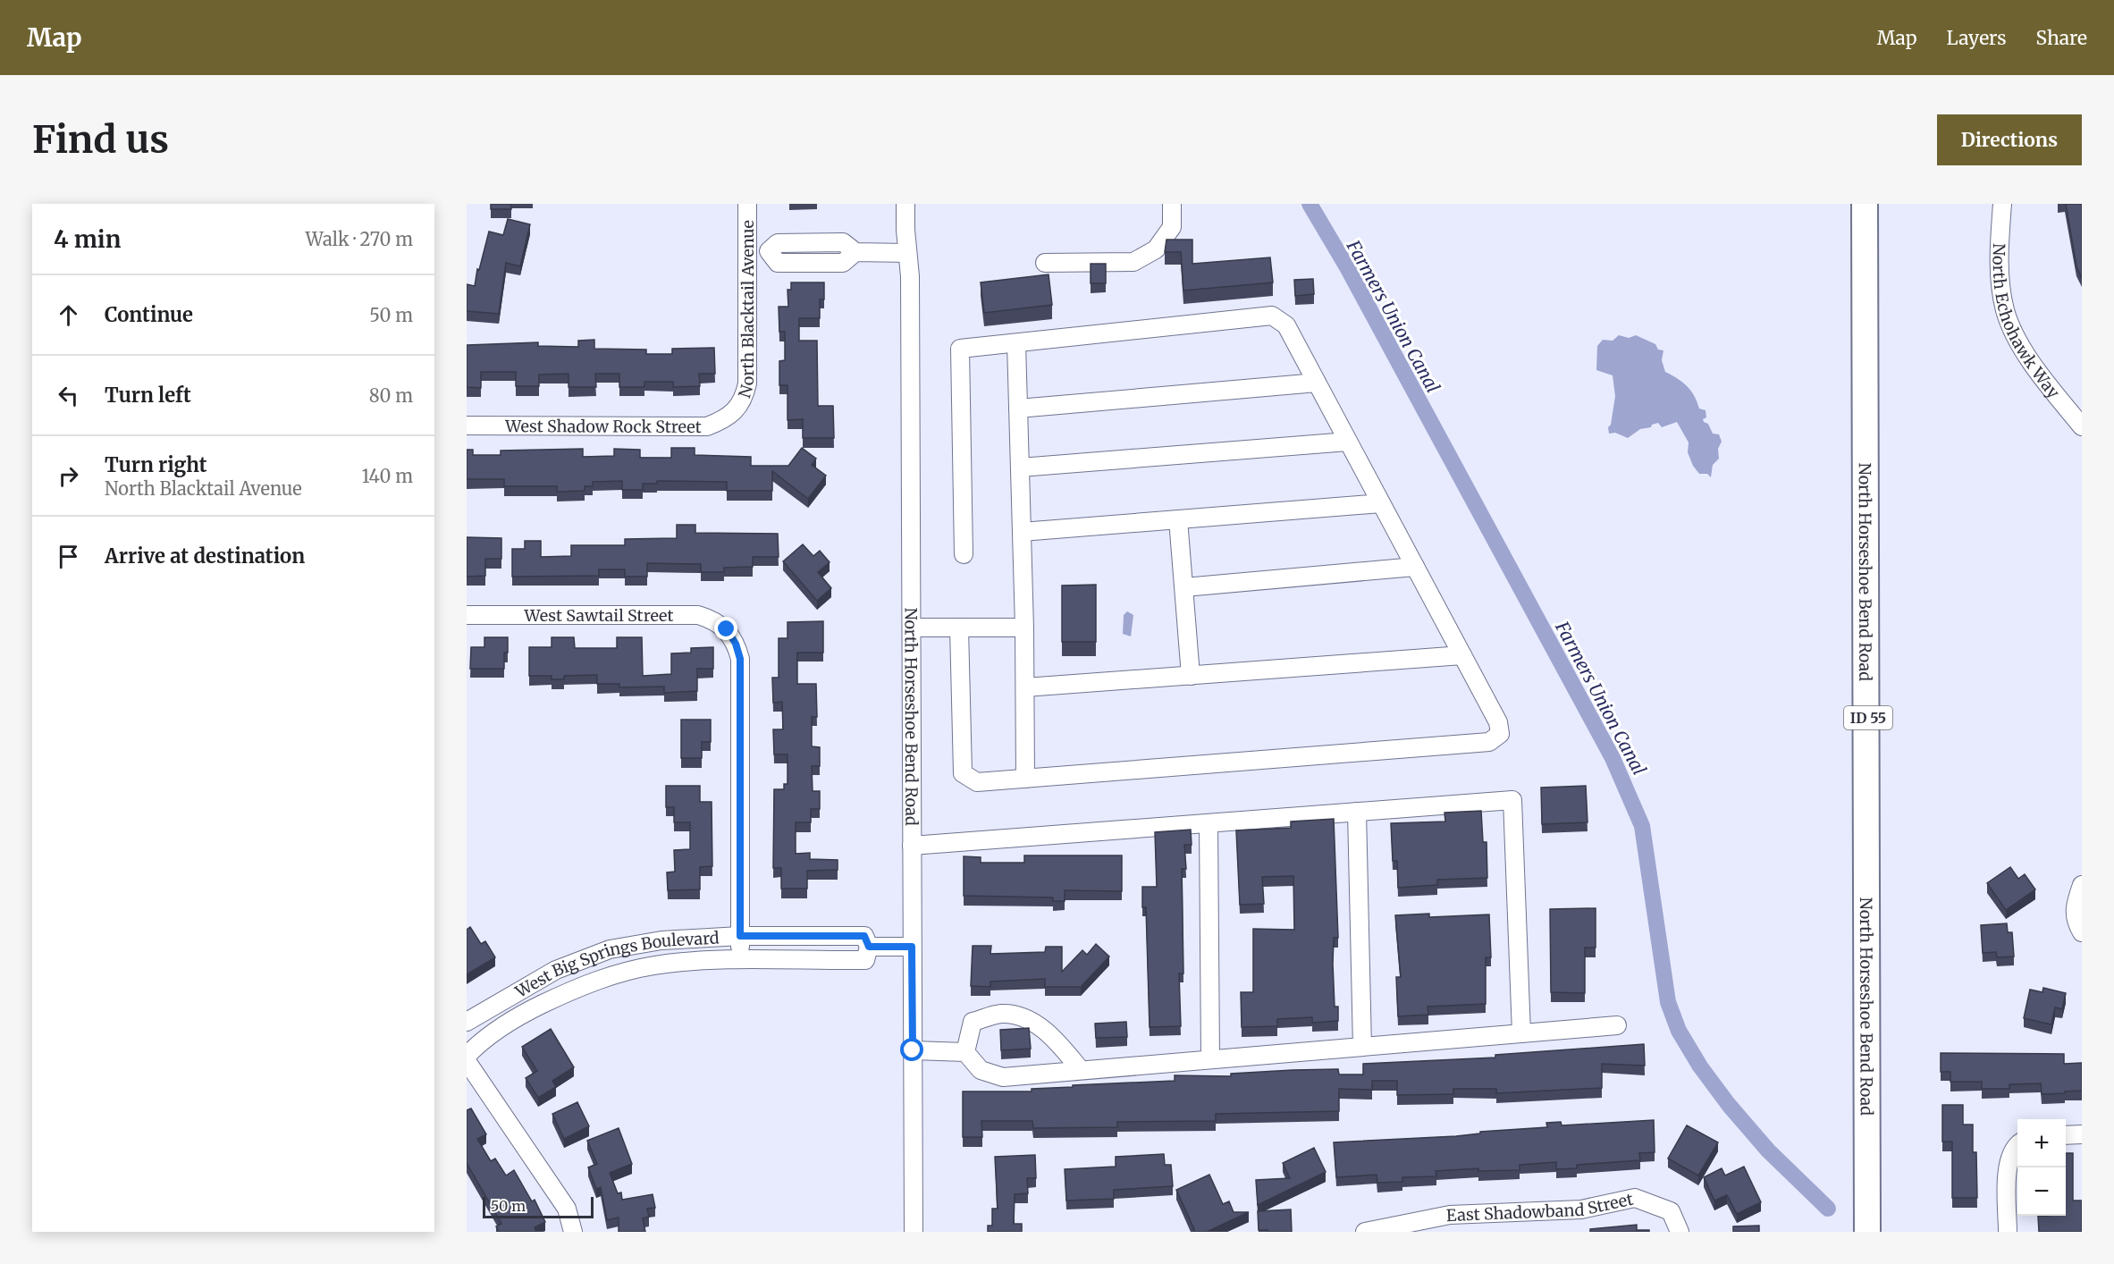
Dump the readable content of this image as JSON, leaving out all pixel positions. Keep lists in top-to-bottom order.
{
  "streets": {
    "highway": ["North Horseshoe Bend Road", "ID 55"],
    "street": [
      "North Blacktail Avenue",
      "North Echohawk Way",
      "West Shadow Rock Street",
      "West Sawtail Street",
      "West Big Springs Boulevard",
      "East Shadowband Street"
    ]
  },
  "crossings": [
    ["North Blacktail Avenue", "West Shadow Rock Street"],
    ["North Horseshoe Bend Road", "West Big Springs Boulevard"],
    ["West Sawtail Street", "West Big Springs Boulevard"]
  ],
  "water": ["Farmers Union Canal"],
  "scale_bar": "50 m",
  "page": {
    "header": "Map",
    "nav": ["Map", "Layers", "Share"],
    "buttons": "Directions",
    "title": "Find us",
    "heading": ["4 min", "Walk · 270 m"],
    "list": [
      ["Continue", "50 m"],
      ["Turn left", "80 m"],
      ["Turn right", "North Blacktail Avenue", "140 m"],
      "Arrive at destination"
    ],
    "map_buttons": ["+", "−"],
    "scale": "50 m"
  }
}
